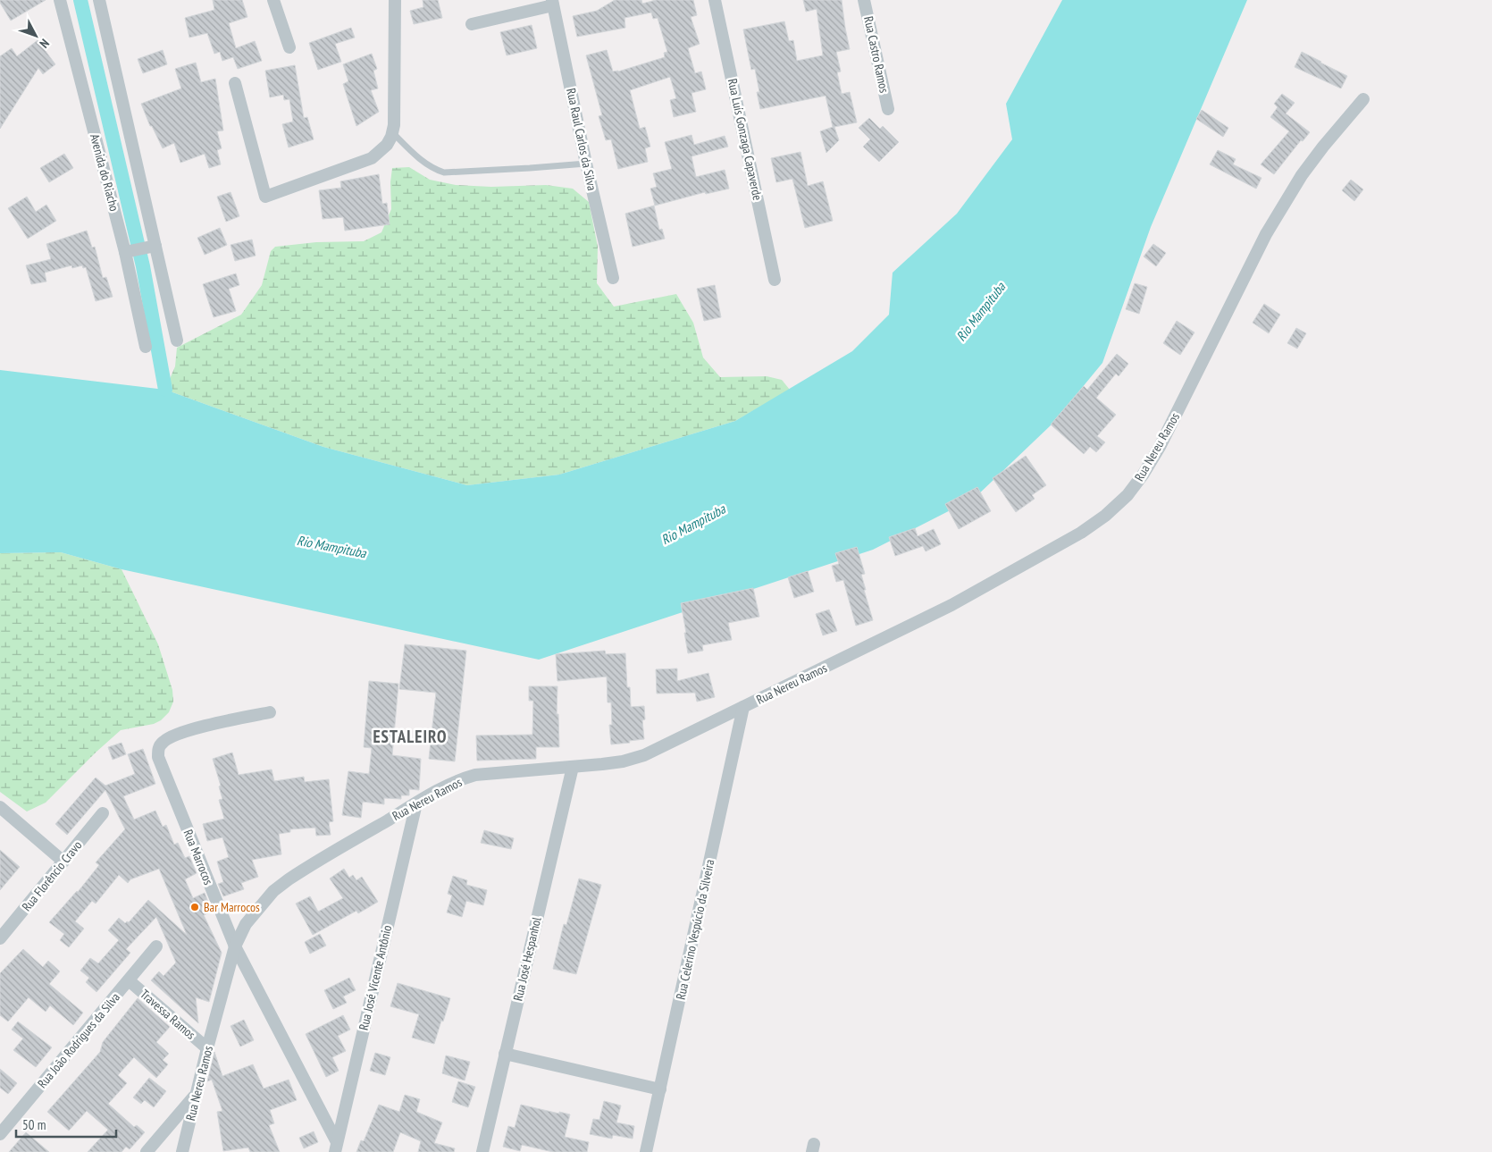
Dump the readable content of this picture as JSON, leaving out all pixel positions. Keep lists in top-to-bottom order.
{
  "streets": {
    "street": [
      "Rua Castro Ramos",
      "Rua Raul Carlos da Silva",
      "Rua Luís Gonzaga Capaverde",
      "Avenida do Riacho",
      "Rua Nereu Ramos",
      "Rua Marrocos",
      "Rua Florêncio Cravo",
      "Rua Celerino Vespúcio da Silveira",
      "Rua José Hespanhol",
      "Rua José Vicente Antônio",
      "Travessa Ramos",
      "Rua João Rodrigues da Silva"
    ]
  },
  "crossings": [
    ["Rua Nereu Ramos", "Rua Marrocos"],
    ["Rua Nereu Ramos", "Rua Celerino Vespúcio da Silveira"],
    ["Rua Nereu Ramos", "Rua José Hespanhol"],
    ["Rua Nereu Ramos", "Rua José Vicente Antônio"],
    ["Rua Nereu Ramos", "Travessa Ramos"],
    ["Rua Marrocos", "Rua José Vicente Antônio"],
    ["Travessa Ramos", "Rua João Rodrigues da Silva"]
  ],
  "districts": ["ESTALEIRO"],
  "water": ["Rio Mampituba"],
  "places": ["Bar Marrocos"],
  "scale_bar": "50 m",
  "north": "bottom right"
}
